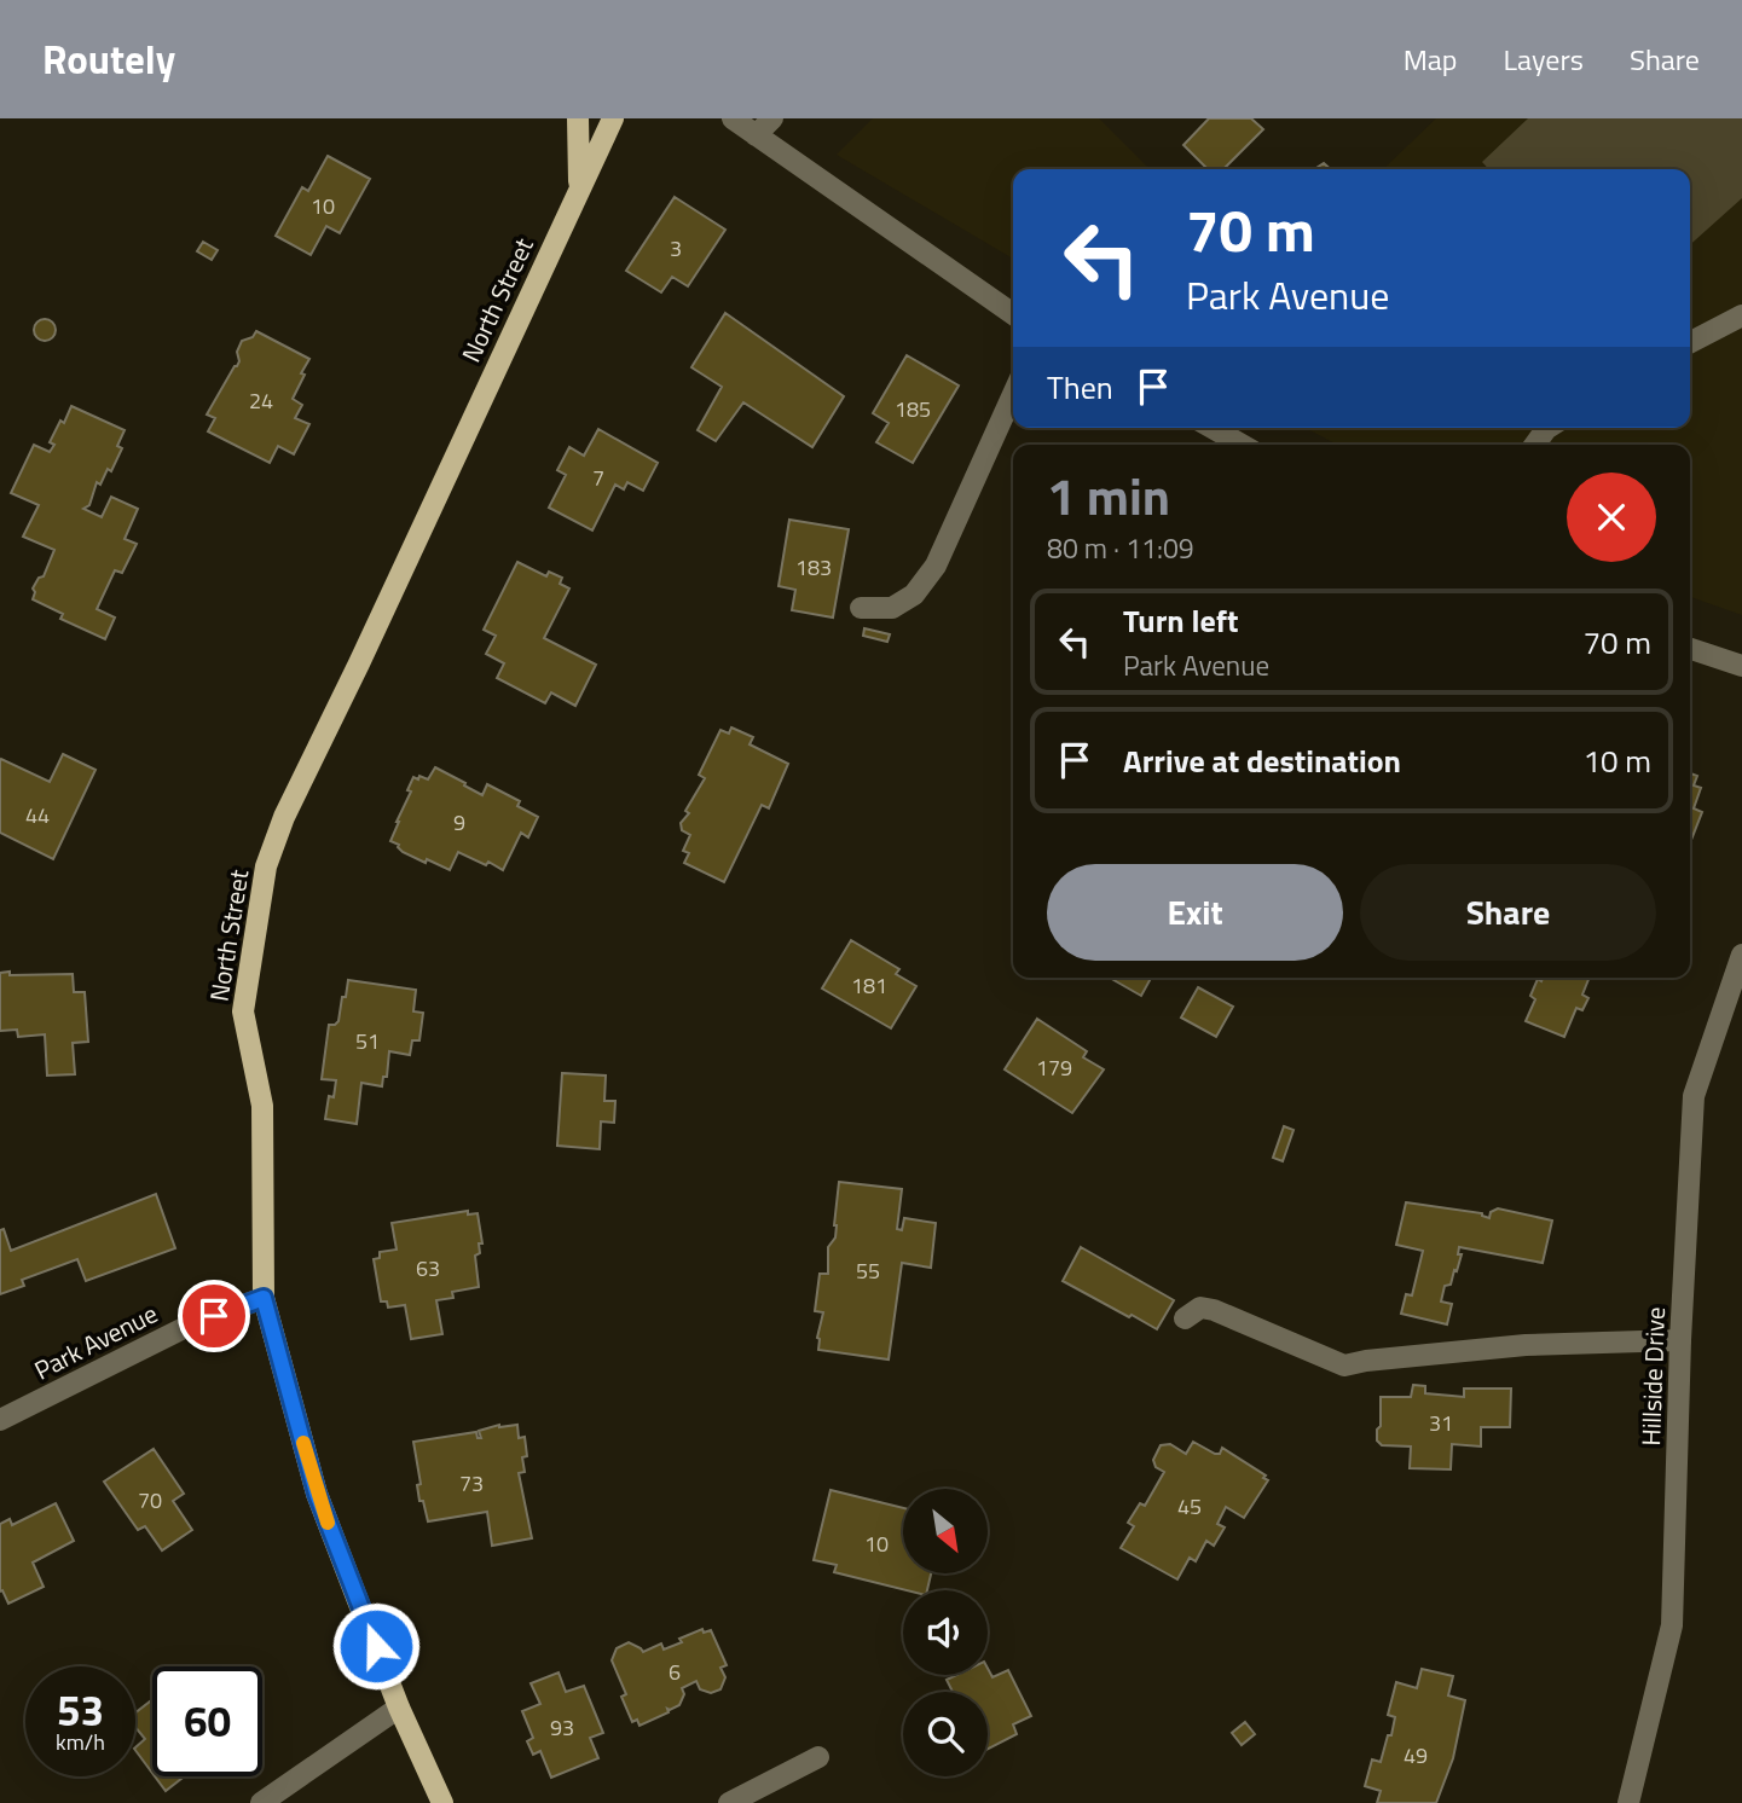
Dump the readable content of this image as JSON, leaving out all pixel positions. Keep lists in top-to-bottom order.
{
  "streets": {
    "main road": ["North Street"],
    "street": ["Park Avenue", "Hillside Drive"]
  },
  "crossings": [
    ["North Street", "Park Avenue"]
  ],
  "house_numbers": [
    "10",
    "3",
    "24",
    "185",
    "7",
    "183",
    "44",
    "9",
    "181",
    "51",
    "179",
    "63",
    "55",
    "31",
    "73",
    "70",
    "45",
    "10",
    "6",
    "93",
    "49"
  ],
  "north": "bottom right",
  "page": {
    "header": "Routely",
    "nav": ["Map", "Layers", "Share"],
    "turn": ["70 m", "Park Avenue"],
    "then": "Then",
    "heading": ["1 min", "80 m · 11:09"],
    "list": [
      {
        "name": "Turn left",
        "note": "Park Avenue",
        "value": "70 m"
      },
      {
        "name": "Arrive at destination",
        "value": "10 m"
      }
    ],
    "buttons": ["Exit", "Share"],
    "speed": "53 km/h",
    "limit": "60"
  }
}
